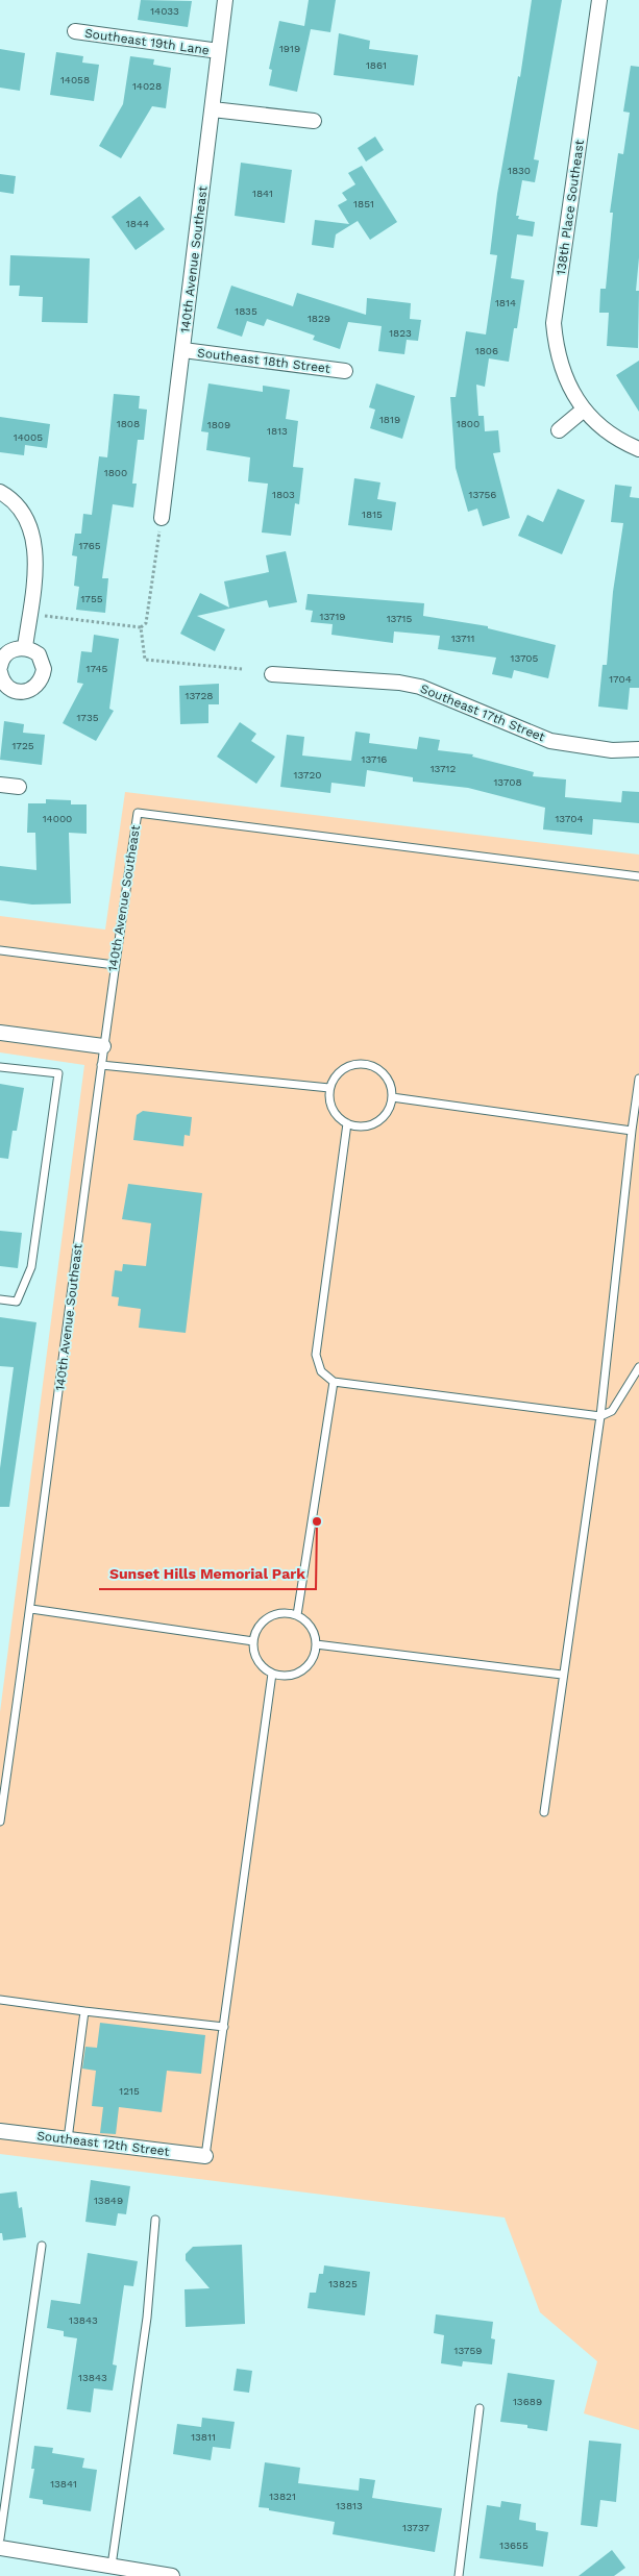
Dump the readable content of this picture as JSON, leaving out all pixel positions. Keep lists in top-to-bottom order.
{
  "streets": {
    "street": [
      "Southeast 19th Lane",
      "138th Place Southeast",
      "140th Avenue Southeast",
      "Southeast 18th Street",
      "Southeast 17th Street",
      "Southeast 12th Street"
    ]
  },
  "crossings": [
    ["Southeast 19th Lane", "140th Avenue Southeast"],
    ["140th Avenue Southeast", "Southeast 18th Street"]
  ],
  "places": ["Sunset Hills Memorial Park"],
  "house_numbers": [
    "14033",
    "1919",
    "1861",
    "14058",
    "14028",
    "1830",
    "1841",
    "1851",
    "1844",
    "1814",
    "1835",
    "1829",
    "1823",
    "1806",
    "1819",
    "1808",
    "1800",
    "1809",
    "1813",
    "14005",
    "1800",
    "1803",
    "13756",
    "1815",
    "1765",
    "1755",
    "13719",
    "13715",
    "13711",
    "13705",
    "1745",
    "1704",
    "13728",
    "1735",
    "1725",
    "13716",
    "13712",
    "13720",
    "13708",
    "14000",
    "13704",
    "1215",
    "13849",
    "13825",
    "13843",
    "13759",
    "13843",
    "13689",
    "13811",
    "13841",
    "13821",
    "13813",
    "13737",
    "13655"
  ]
}
